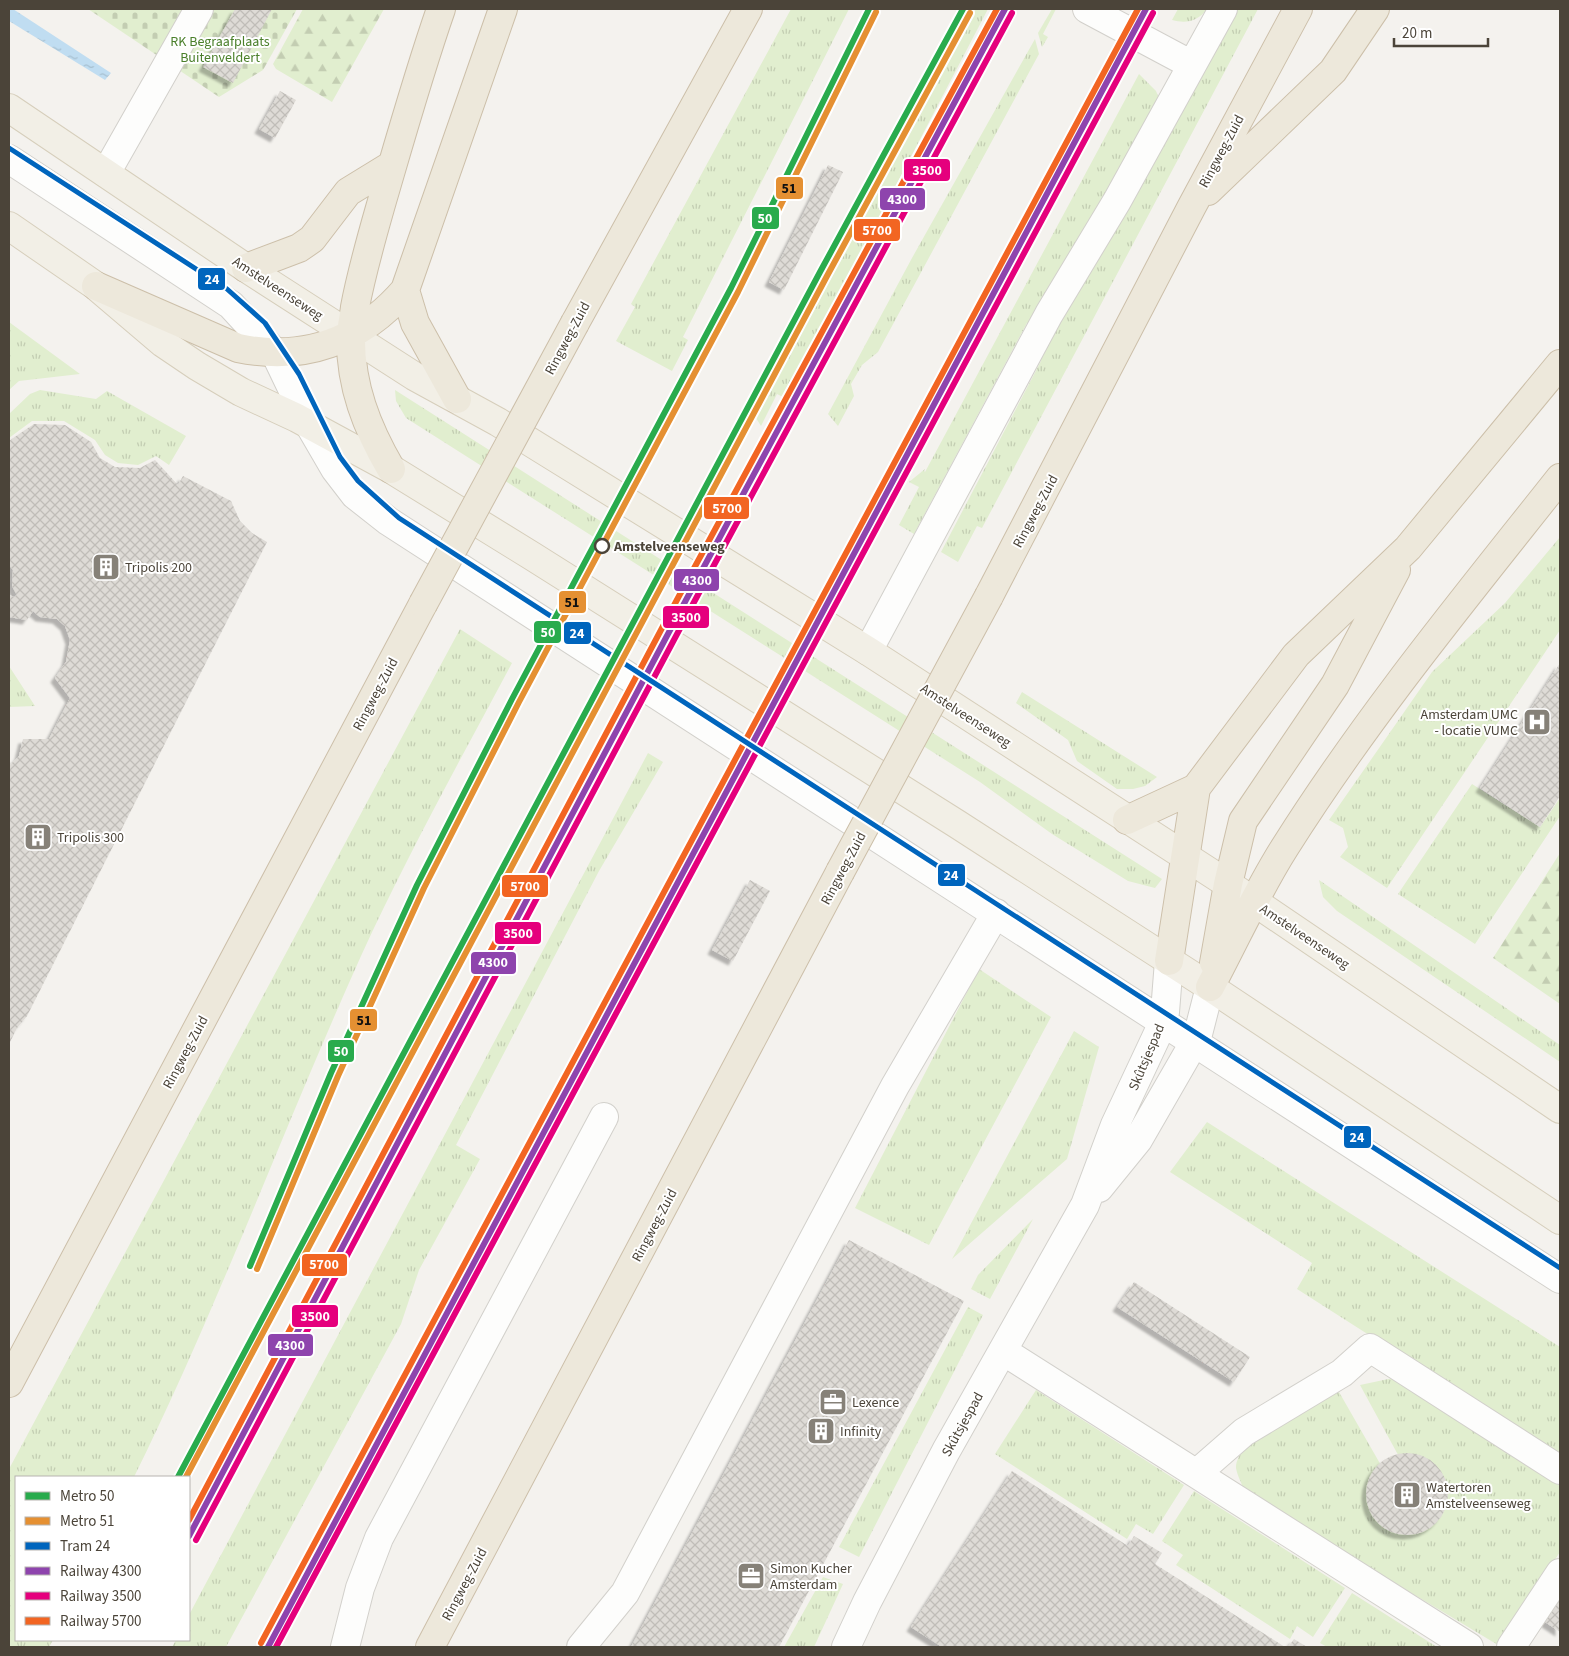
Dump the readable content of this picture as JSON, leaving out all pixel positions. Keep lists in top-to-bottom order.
{
  "streets": {
    "highway": ["Ringweg-Zuid"],
    "main road": ["Amstelveenseweg"],
    "street": ["Skûtsjespad"]
  },
  "parks": ["RK Begraafplaats Buitenveldert"],
  "places": {
    "other": ["Amstelveenseweg"],
    "building": [
      "Tripolis 200",
      "Tripolis 300",
      "Infinity",
      "Watertoren Amstelveenseweg"
    ],
    "hospital": ["Amsterdam UMC - locatie VUMC"],
    "office": ["Lexence", "Simon Kucher Amsterdam"]
  },
  "lines": [
    "metro line 50",
    "rail line 4300",
    "rail line 5700",
    "metro line 51",
    "rail line 3500",
    "tram line 24"
  ],
  "legend": [
    "Metro 50",
    "Metro 51",
    "Tram 24",
    "Railway 4300",
    "Railway 3500",
    "Railway 5700"
  ],
  "scale_bar": "20 m"
}
